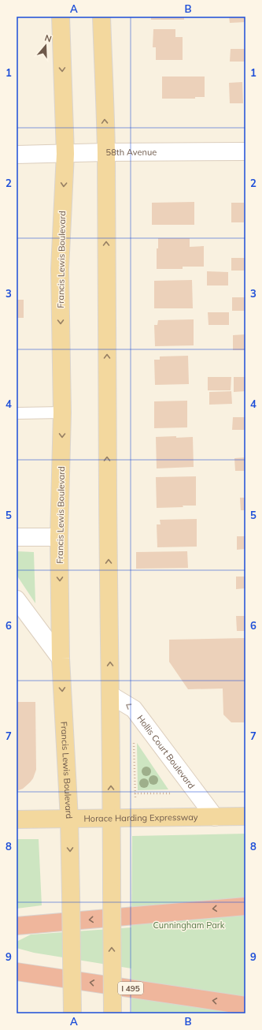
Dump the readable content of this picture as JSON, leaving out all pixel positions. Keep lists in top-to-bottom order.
{
  "streets": {
    "highway": ["I 495"],
    "main road": ["Francis Lewis Boulevard", "Horace Harding Expressway"],
    "street": ["58th Avenue", "Hollis Court Boulevard"]
  },
  "crossings": [
    ["58th Avenue", "Francis Lewis Boulevard"],
    ["Francis Lewis Boulevard", "Horace Harding Expressway"],
    ["Hollis Court Boulevard", "Horace Harding Expressway"]
  ],
  "one_way": ["Hollis Court Boulevard"],
  "parks": ["Cunningham Park"],
  "north": "top",
  "grid": {
    "columns": ["A", "B"],
    "rows": [
      "1",
      "2",
      "3",
      "4",
      "5",
      "6",
      "7",
      "8",
      "9"
    ]
  }
}
